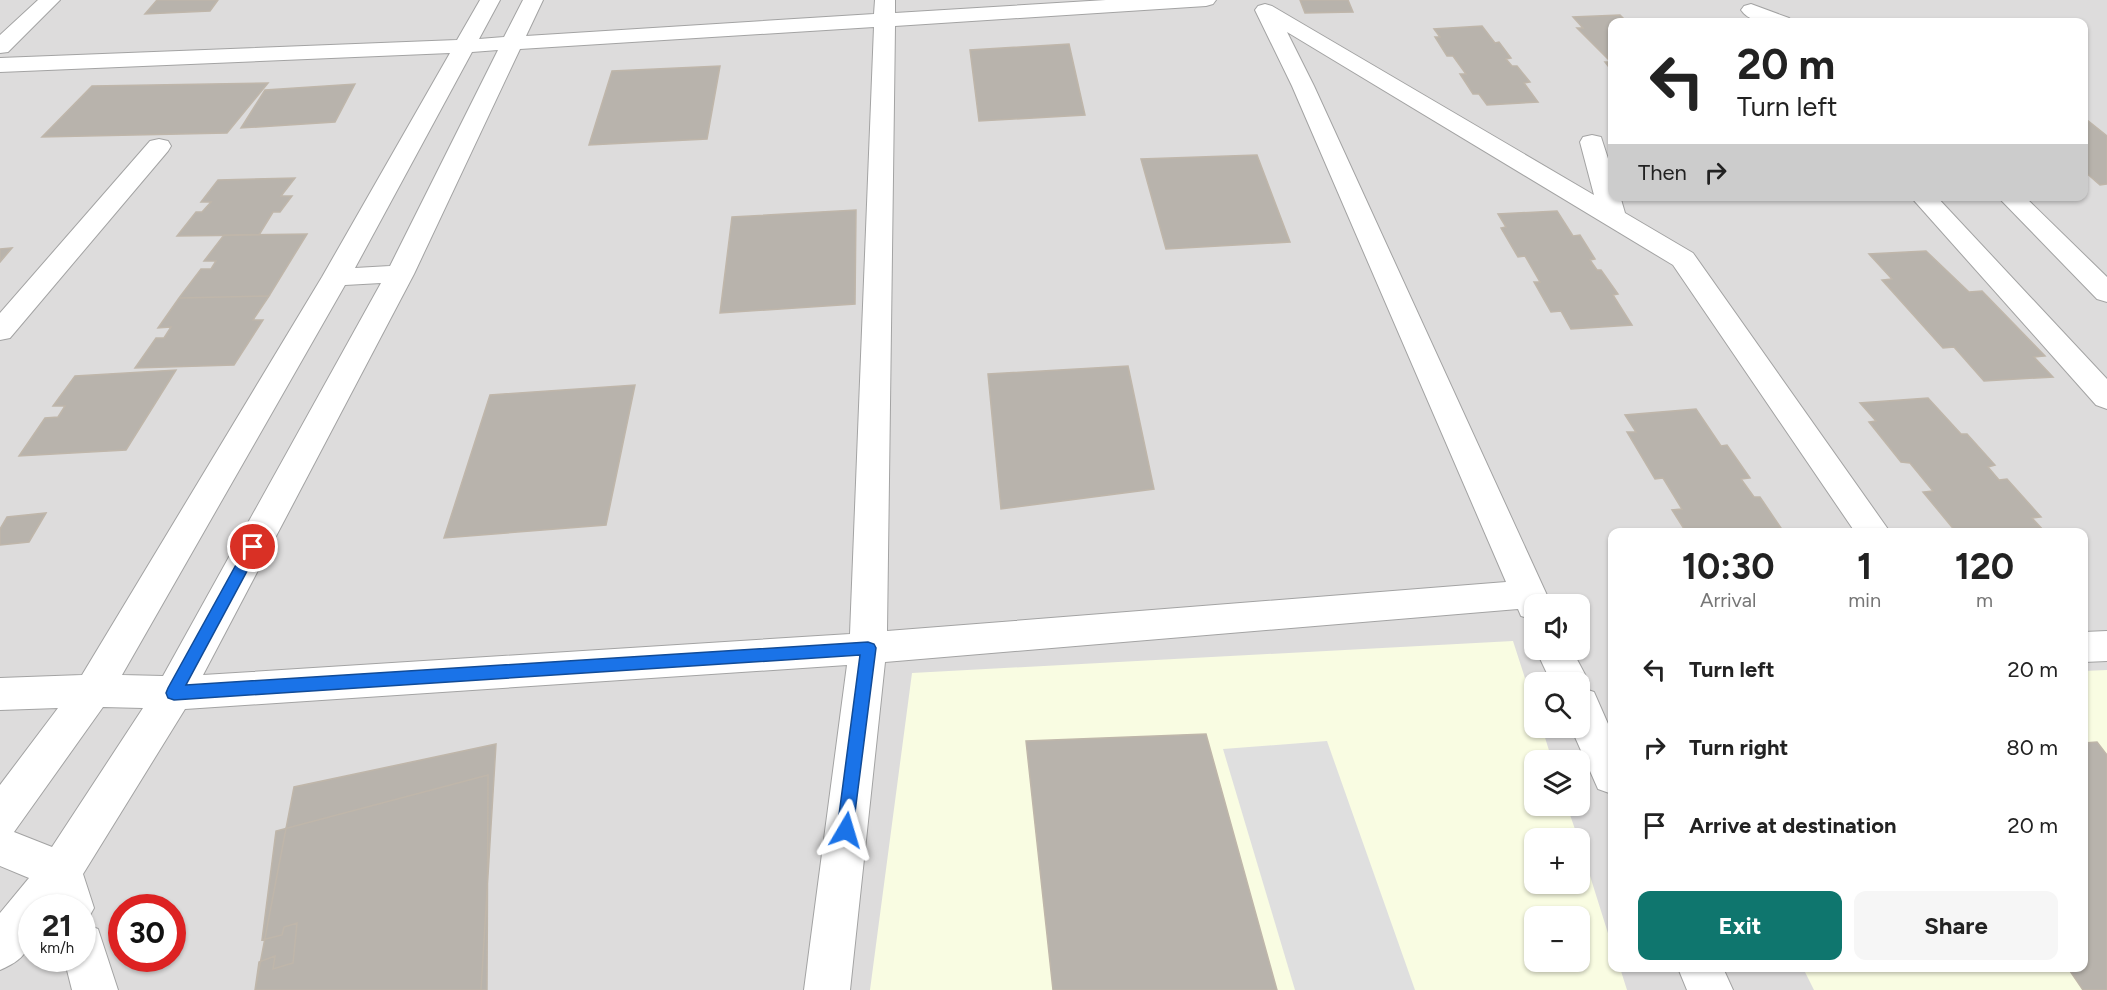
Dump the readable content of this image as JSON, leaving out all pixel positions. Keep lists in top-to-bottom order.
{
  "page": {
    "turn": ["20 m", "Turn left"],
    "then": "Then",
    "eta": [
      "10:30",
      "Arrival",
      "1",
      "min",
      "120",
      "m"
    ],
    "map_buttons": ["+", "−"],
    "list": [
      {
        "name": "Turn left",
        "value": "20 m"
      },
      {
        "name": "Turn right",
        "value": "80 m"
      },
      {
        "name": "Arrive at destination",
        "value": "20 m"
      }
    ],
    "buttons": ["Exit", "Share"],
    "speed": "21 km/h",
    "limit": "30"
  }
}
